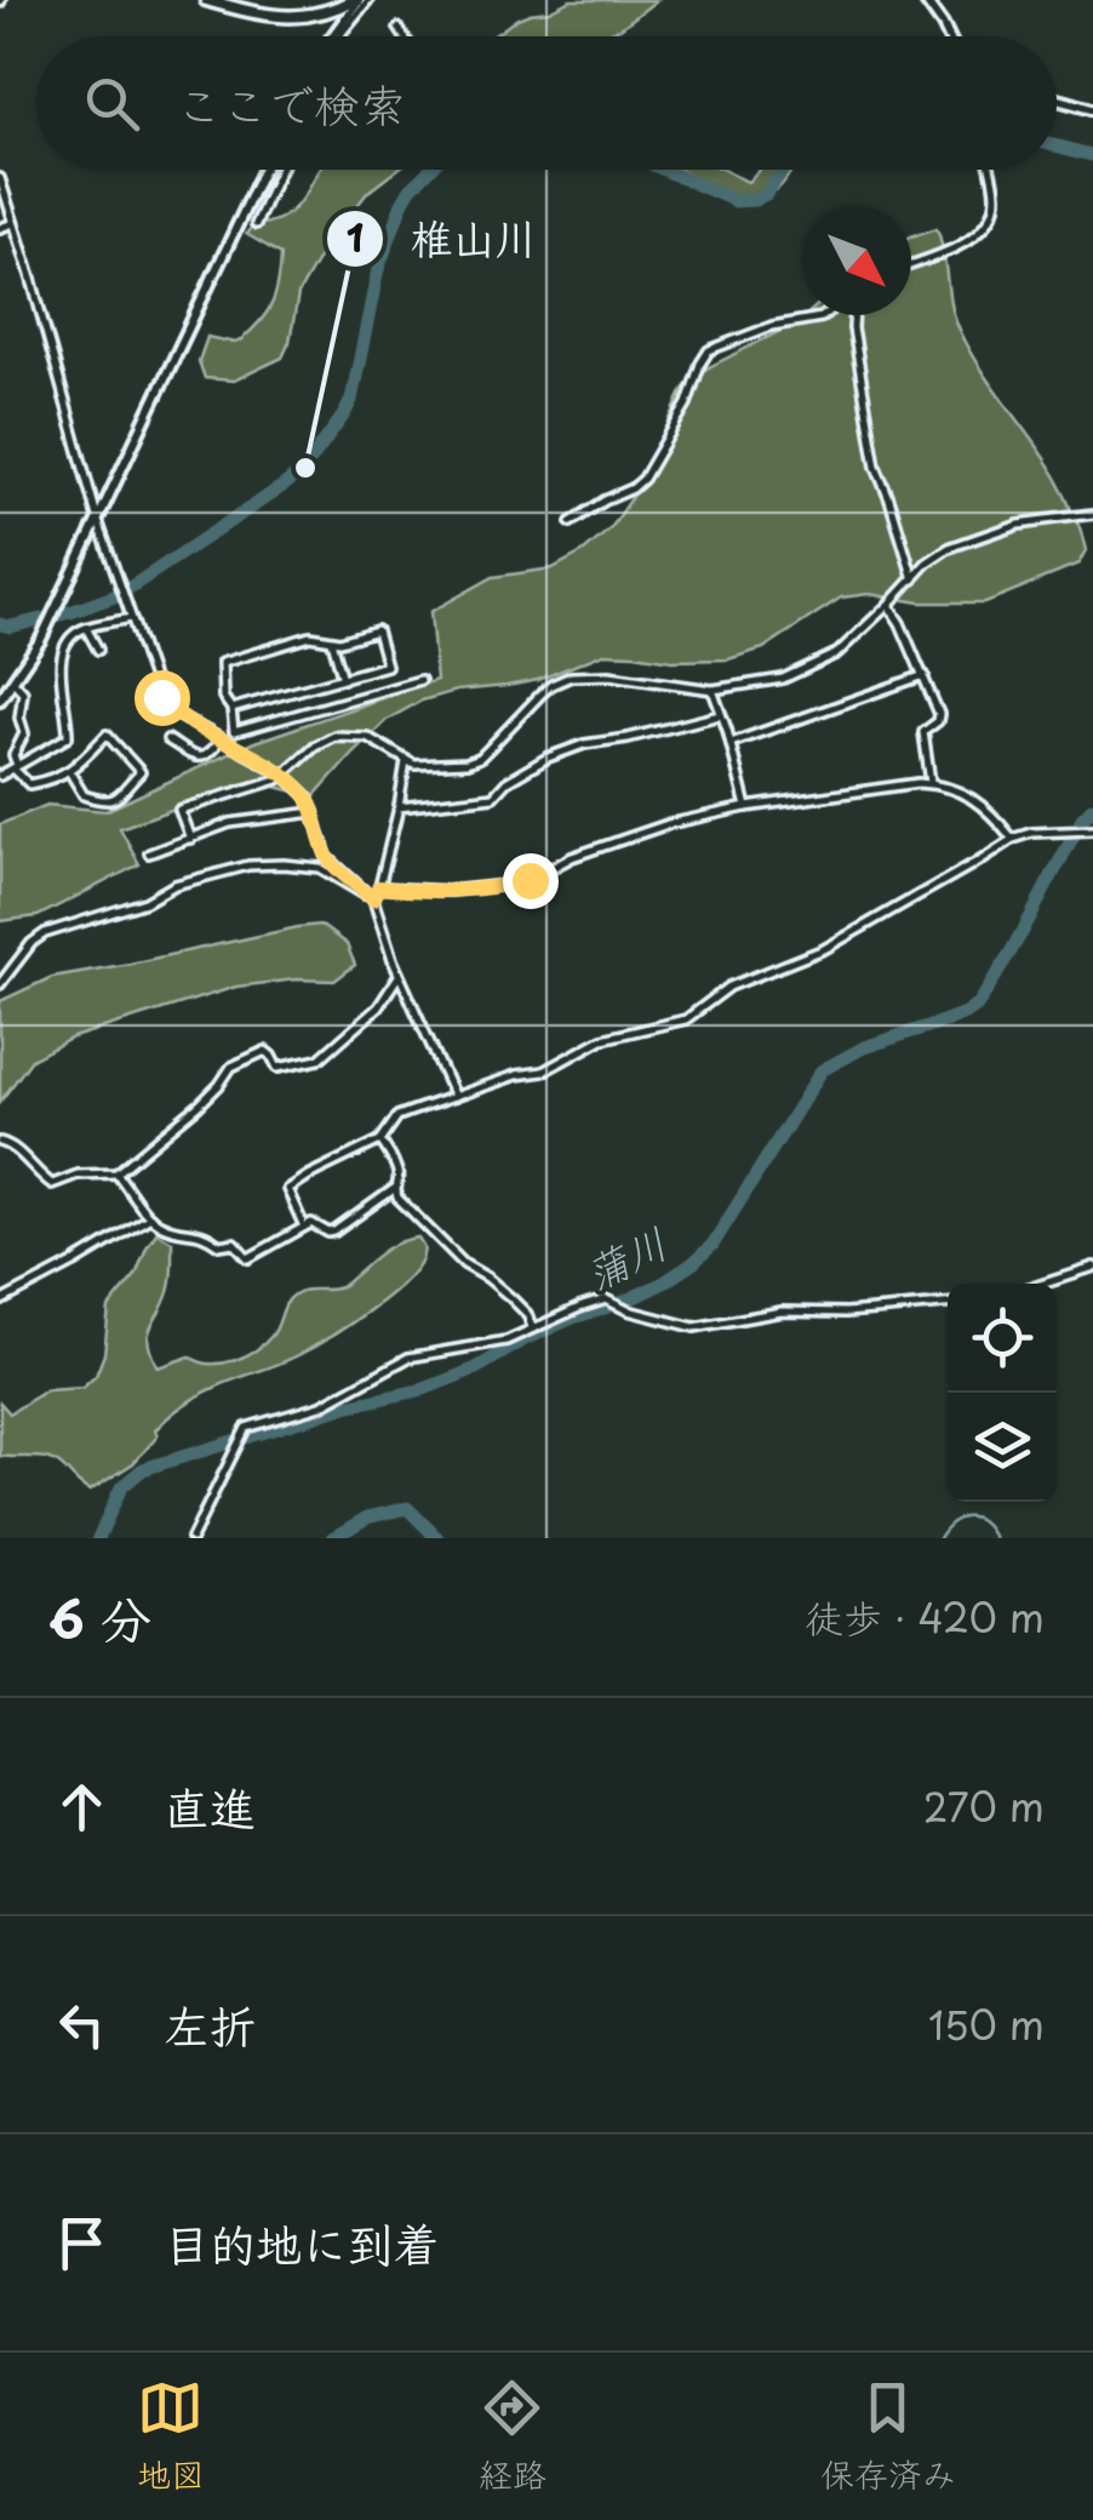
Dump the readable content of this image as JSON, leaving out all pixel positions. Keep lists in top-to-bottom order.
{
  "water": ["蒲川"],
  "places": ["椎山川"],
  "north": "bottom right",
  "page": {
    "search": "ここで検索",
    "heading": ["6 分", "徒歩 · 420 m"],
    "list": [
      ["直進", "270 m"],
      ["左折", "150 m"],
      "目的地に到着"
    ],
    "nav": ["地図", "経路", "保存済み"]
  }
}
